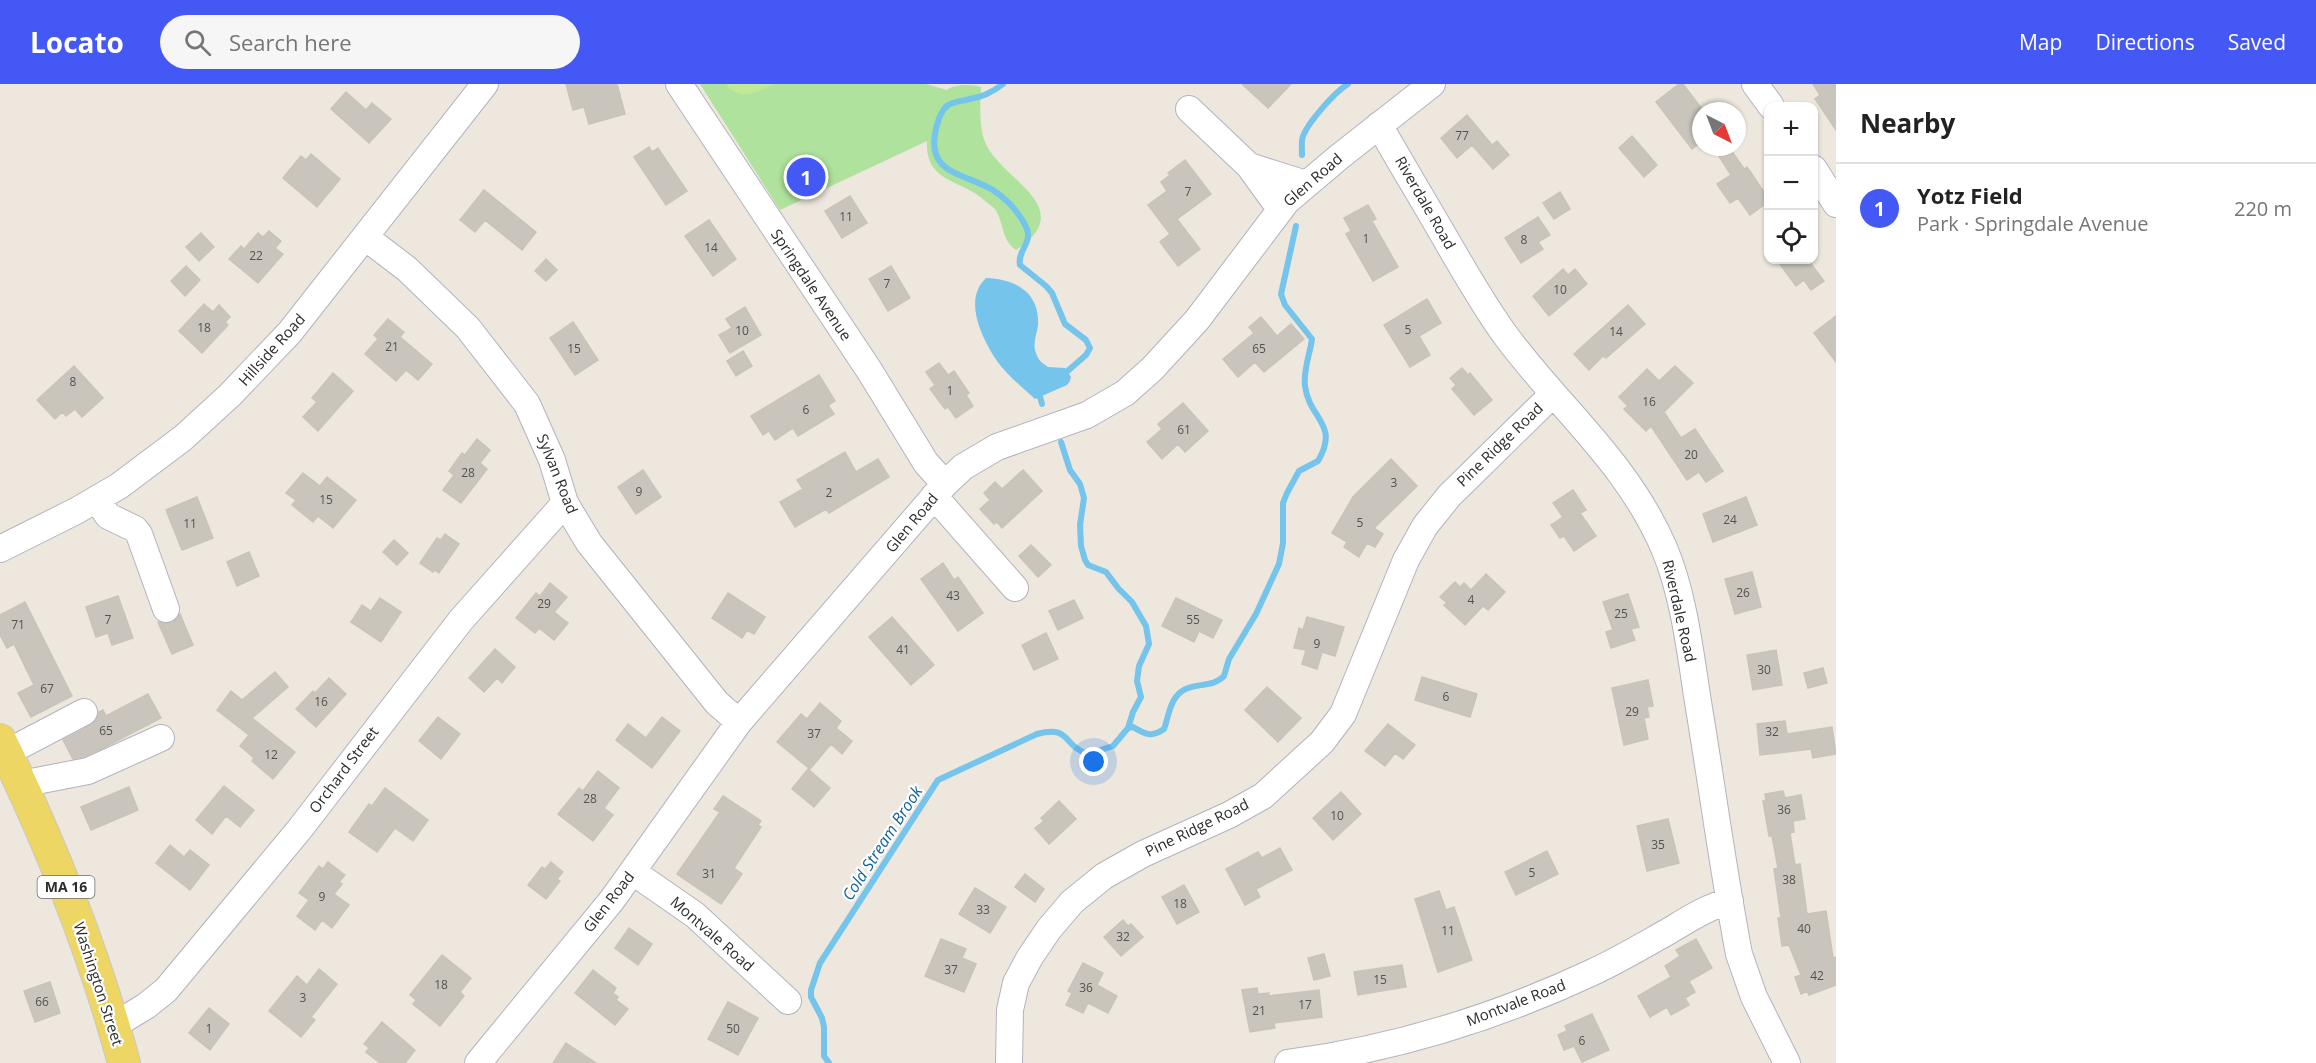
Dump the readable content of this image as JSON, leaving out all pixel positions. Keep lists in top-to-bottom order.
{
  "streets": {
    "main road": ["MA 16", "Washington Street"],
    "street": [
      "Glen Road",
      "Riverdale Road",
      "Springdale Avenue",
      "Hillside Road",
      "Pine Ridge Road",
      "Sylvan Road",
      "Orchard Street",
      "Montvale Road"
    ]
  },
  "crossings": [
    ["Glen Road", "Riverdale Road"],
    ["Glen Road", "Springdale Avenue"],
    ["Glen Road", "Sylvan Road"],
    ["Glen Road", "Montvale Road"],
    ["Riverdale Road", "Pine Ridge Road"],
    ["Riverdale Road", "Montvale Road"],
    ["Hillside Road", "Sylvan Road"],
    ["Sylvan Road", "Orchard Street"],
    ["Orchard Street", "Washington Street"]
  ],
  "water": ["Cold Stream Brook"],
  "house_numbers": [
    "77",
    "7",
    "11",
    "1",
    "8",
    "14",
    "22",
    "7",
    "10",
    "18",
    "5",
    "10",
    "14",
    "21",
    "15",
    "65",
    "8",
    "1",
    "16",
    "6",
    "61",
    "20",
    "28",
    "3",
    "9",
    "2",
    "15",
    "24",
    "5",
    "11",
    "26",
    "43",
    "4",
    "29",
    "25",
    "7",
    "55",
    "71",
    "9",
    "41",
    "30",
    "67",
    "6",
    "16",
    "29",
    "65",
    "32",
    "37",
    "12",
    "28",
    "36",
    "10",
    "35",
    "5",
    "31",
    "38",
    "9",
    "18",
    "33",
    "40",
    "11",
    "32",
    "37",
    "42",
    "15",
    "18",
    "36",
    "3",
    "66",
    "17",
    "21",
    "1",
    "50",
    "6"
  ],
  "north": "bottom right",
  "page": {
    "header": "Locato",
    "search": "Search here",
    "nav": ["Map", "Directions", "Saved"],
    "heading": "Nearby",
    "map_buttons": ["+", "−"],
    "pins": "1",
    "list": [
      {
        "mark": "1",
        "name": "Yotz Field",
        "note": "Park · Springdale Avenue",
        "value": "220 m"
      }
    ]
  }
}
